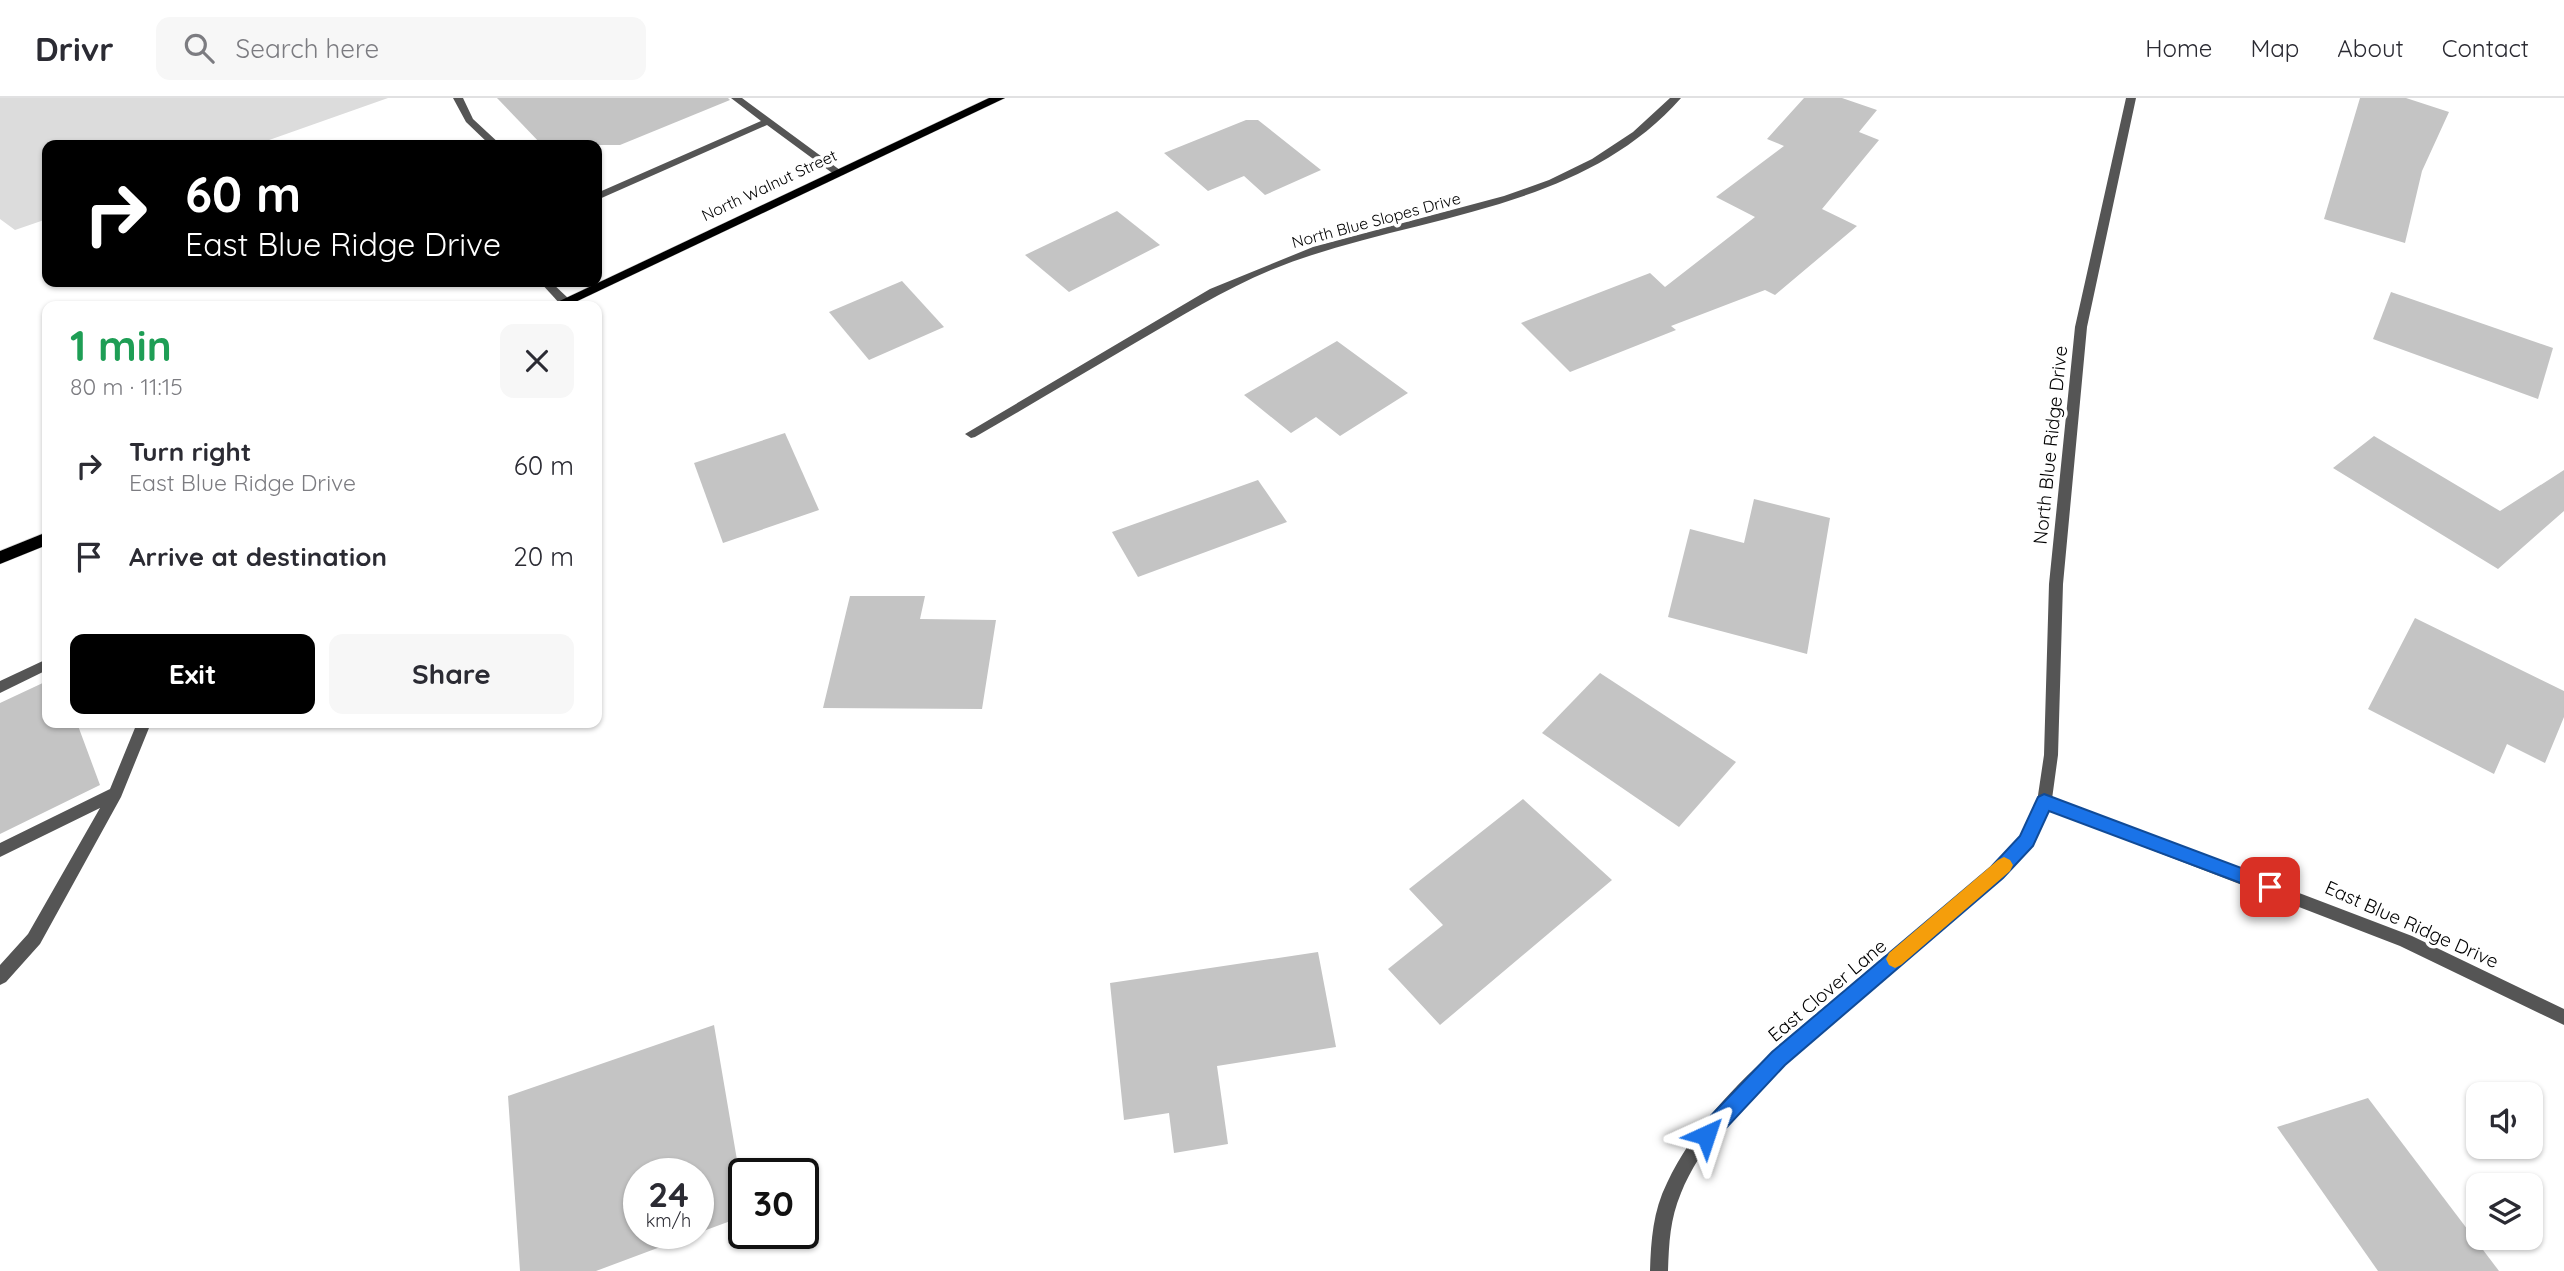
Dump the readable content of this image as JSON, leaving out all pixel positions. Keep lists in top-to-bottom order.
{
  "streets": {
    "main road": ["North Walnut Street"],
    "street": [
      "North Blue Slopes Drive",
      "North Blue Ridge Drive",
      "East Blue Ridge Drive",
      "East Clover Lane"
    ]
  },
  "crossings": [
    ["North Blue Ridge Drive", "East Blue Ridge Drive"],
    ["North Blue Ridge Drive", "East Clover Lane"],
    ["East Blue Ridge Drive", "East Clover Lane"]
  ],
  "page": {
    "header": "Drivr",
    "search": "Search here",
    "nav": [
      "Home",
      "Map",
      "About",
      "Contact"
    ],
    "turn": ["60 m", "East Blue Ridge Drive"],
    "heading": ["1 min", "80 m · 11:15"],
    "list": [
      {
        "name": "Turn right",
        "note": "East Blue Ridge Drive",
        "value": "60 m"
      },
      {
        "name": "Arrive at destination",
        "value": "20 m"
      }
    ],
    "buttons": ["Exit", "Share"],
    "speed": "24 km/h",
    "limit": "30"
  }
}
